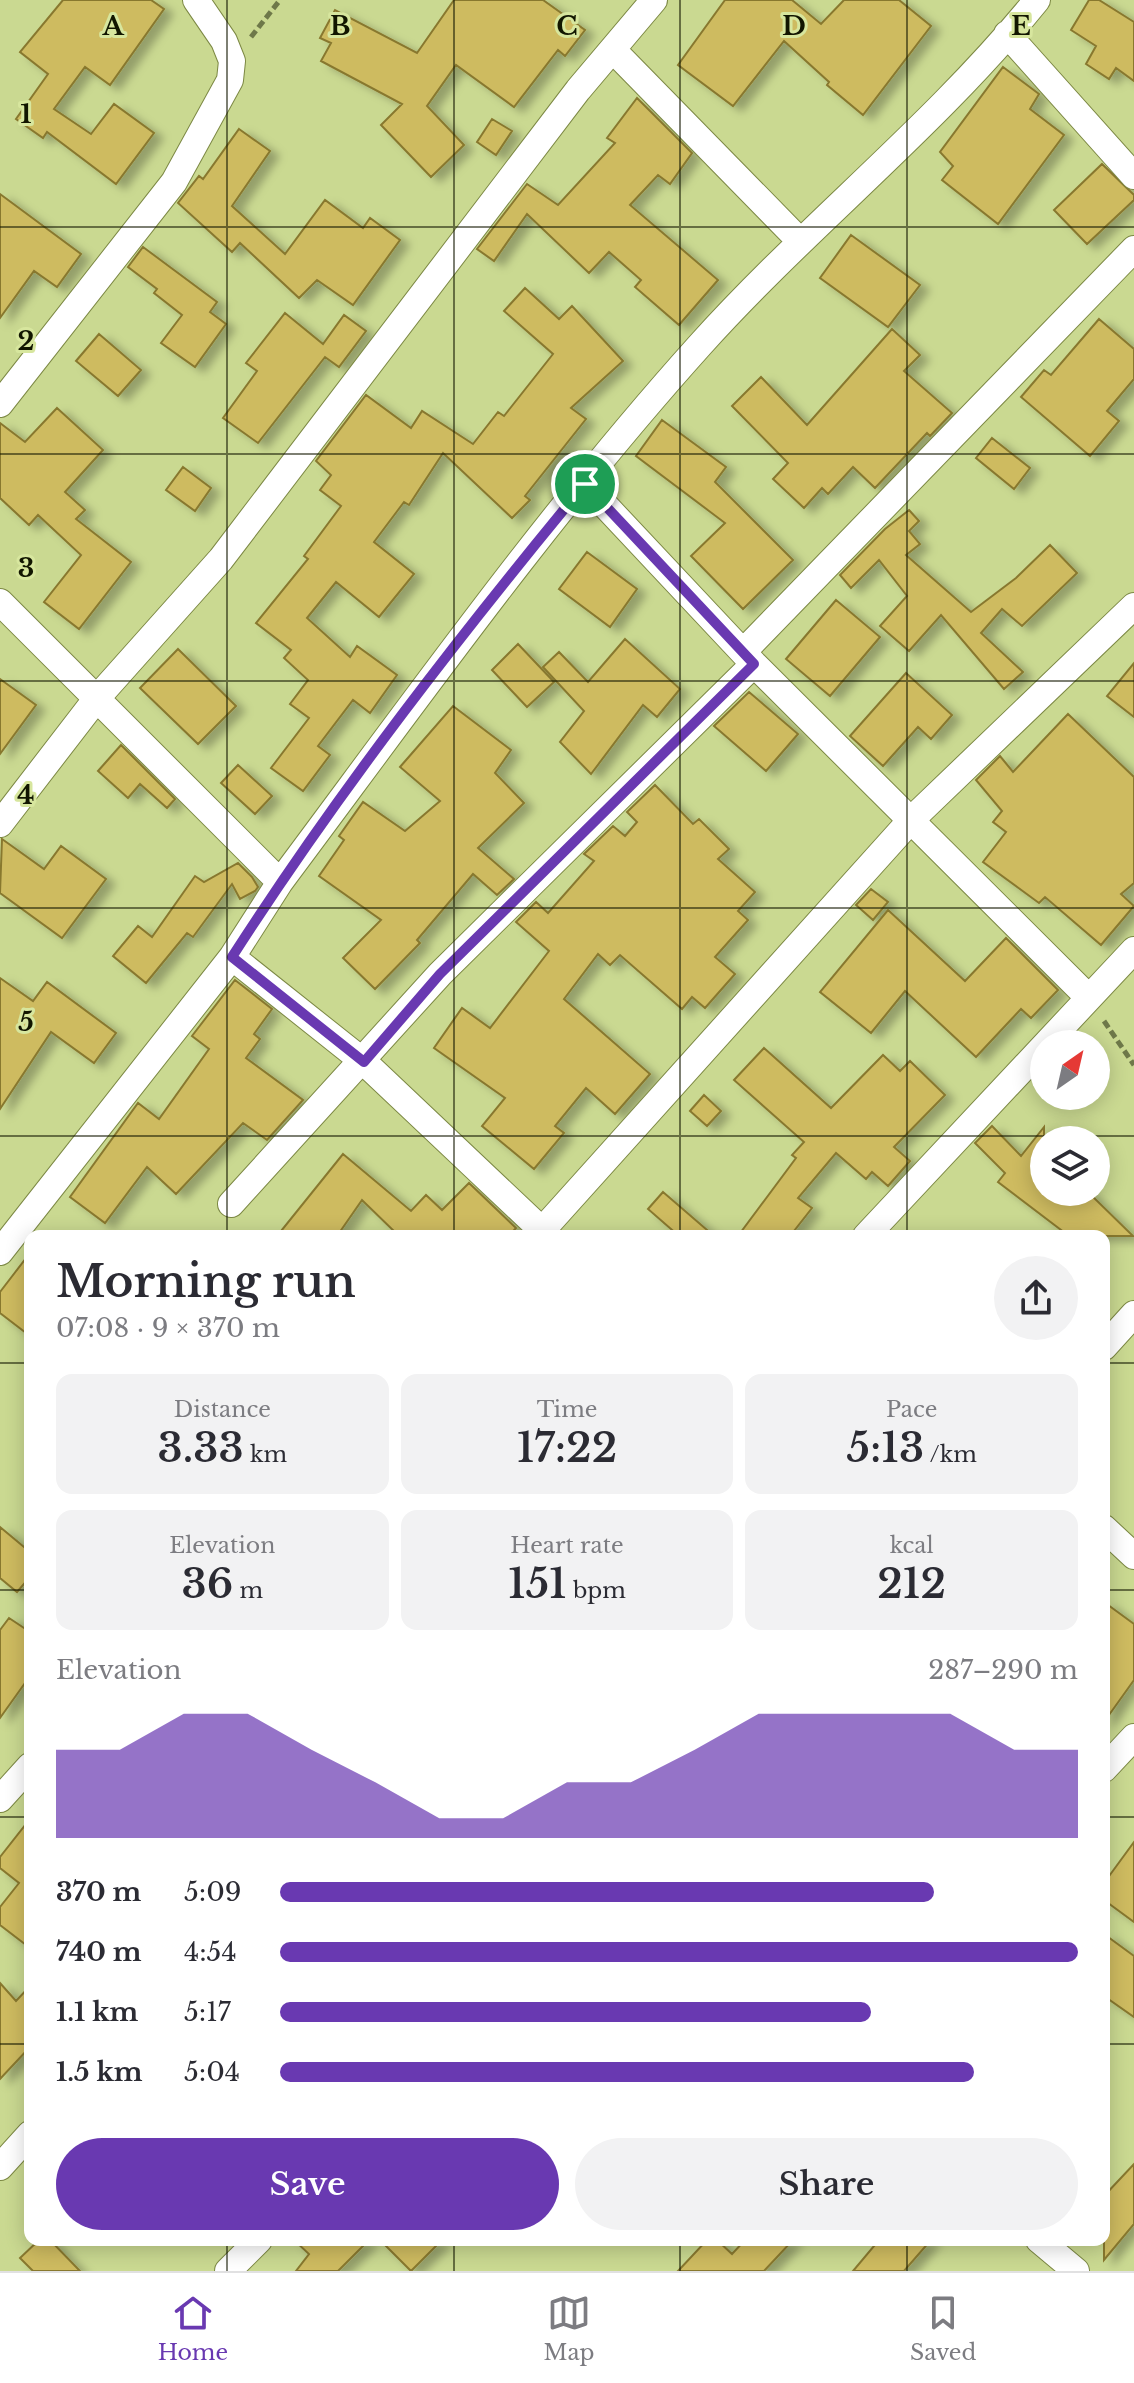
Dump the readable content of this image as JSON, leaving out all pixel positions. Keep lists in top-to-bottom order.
{
  "north": "top right",
  "page": {
    "heading": ["Morning run", "07:08 · 9 × 370 m"],
    "stats": [
      ["Distance", "3.33 km"],
      ["Time", "17:22"],
      ["Pace", "5:13 /km"],
      ["Elevation", "36 m"],
      ["Heart rate", "151 bpm"],
      ["kcal", "212"]
    ],
    "chart": ["Elevation", "287–290 m"],
    "list": [
      {
        "name": "370 m",
        "note": "5:09"
      },
      {
        "name": "740 m",
        "note": "4:54"
      },
      {
        "name": "1.1 km",
        "note": "5:17"
      },
      {
        "name": "1.5 km",
        "note": "5:04"
      }
    ],
    "buttons": ["Save", "Share"],
    "tabs": ["Home", "Map", "Saved"]
  },
  "grid": {
    "columns": [
      "A",
      "B",
      "C",
      "D",
      "E"
    ],
    "rows": [
      "1",
      "2",
      "3",
      "4",
      "5"
    ]
  }
}
